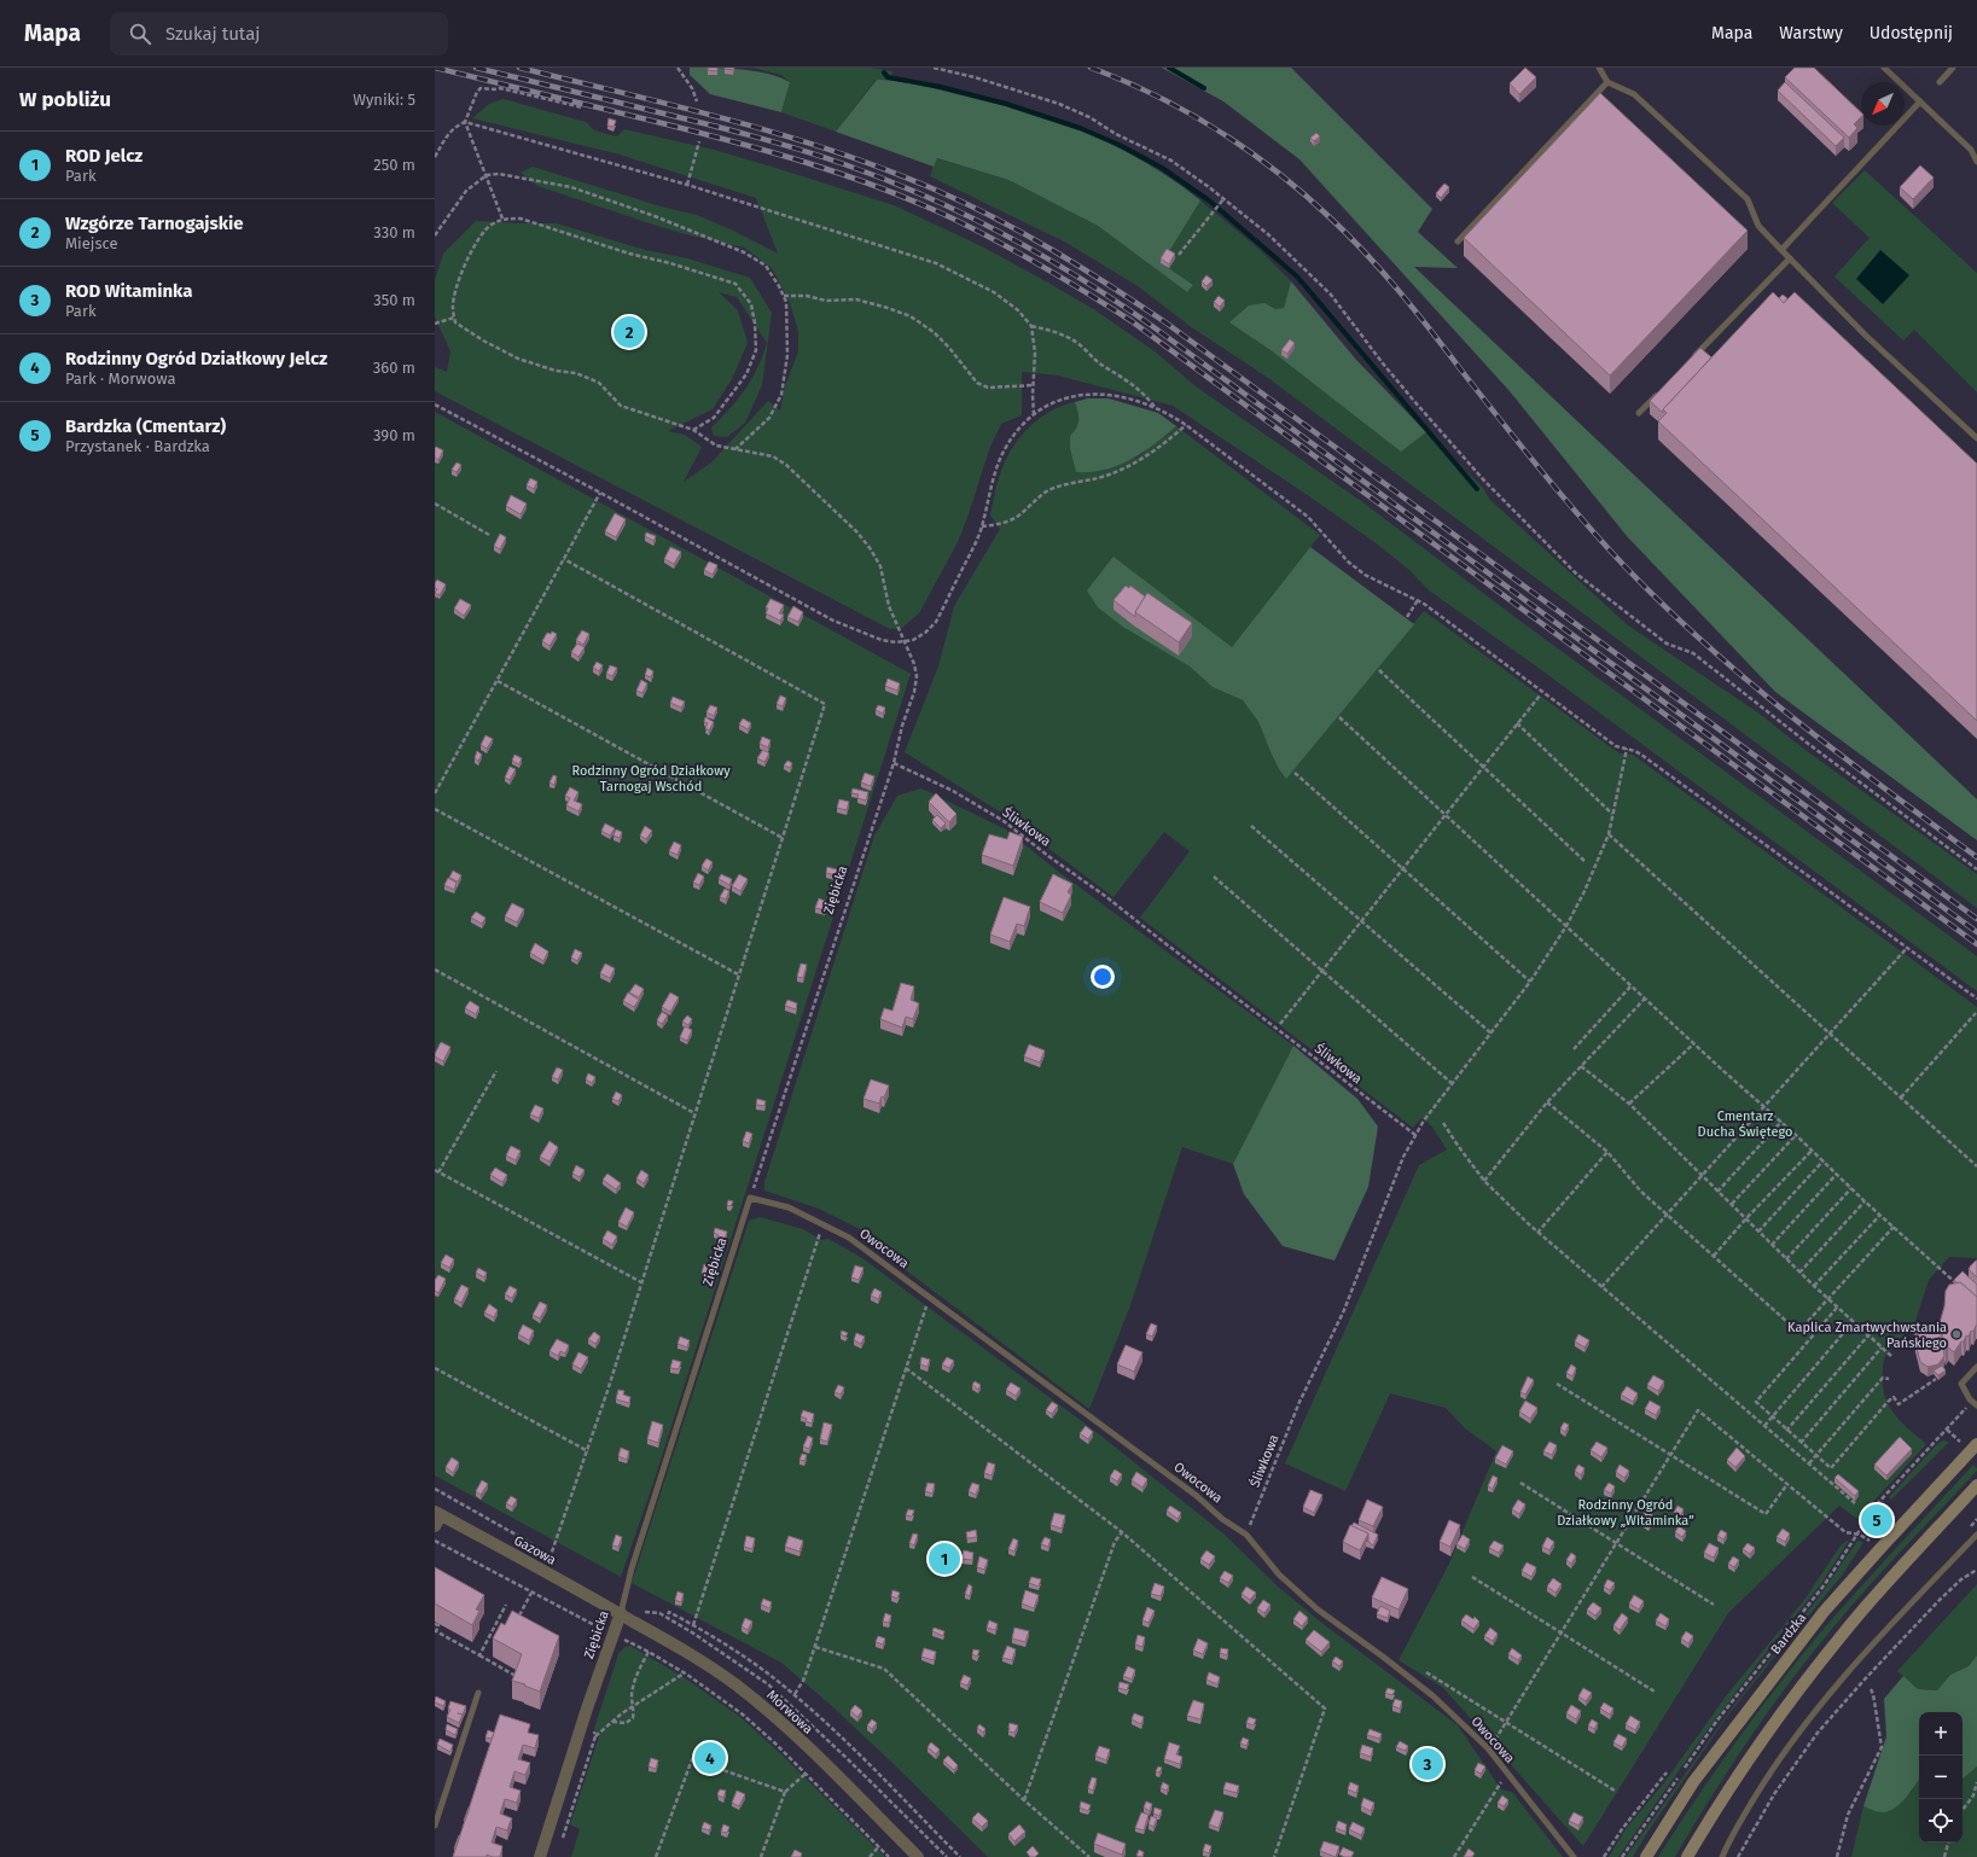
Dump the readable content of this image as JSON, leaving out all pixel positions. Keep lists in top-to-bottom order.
{
  "streets": {
    "main road": ["Bardzka"],
    "street": ["Ziębicka", "Gazowa", "Morwowa"],
    "lane": ["Owocowa"],
    "path": ["Śliwkowa"]
  },
  "crossings": [
    ["Śliwkowa", "Ziębicka"],
    ["Śliwkowa", "Owocowa"],
    ["Ziębicka", "Owocowa"],
    ["Ziębicka", "Gazowa"],
    ["Ziębicka", "Morwowa"],
    ["Gazowa", "Morwowa"]
  ],
  "parks": ["Rodzinny Ogród Działkowy Tarnogaj Wschód", "Cmentarz Ducha Świętego", "Rodzinny Ogród Działkowy „Witaminka”"],
  "places": ["Kaplica Zmartwychwstania Pańskiego"],
  "north": "bottom left",
  "page": {
    "header": "Mapa",
    "search": "Szukaj tutaj",
    "nav": ["Mapa", "Warstwy", "Udostępnij"],
    "heading": ["W pobliżu", "Wyniki: 5"],
    "list": [
      {
        "mark": "1",
        "name": "ROD Jelcz",
        "note": "Park",
        "value": "250 m"
      },
      {
        "mark": "2",
        "name": "Wzgórze Tarnogajskie",
        "note": "Miejsce",
        "value": "330 m"
      },
      {
        "mark": "3",
        "name": "ROD Witaminka",
        "note": "Park",
        "value": "350 m"
      },
      {
        "mark": "4",
        "name": "Rodzinny Ogród Działkowy Jelcz",
        "note": "Park · Morwowa",
        "value": "360 m"
      },
      {
        "mark": "5",
        "name": "Bardzka (Cmentarz)",
        "note": "Przystanek · Bardzka",
        "value": "390 m"
      }
    ],
    "pins": [
      "2",
      "5",
      "1",
      "4",
      "3"
    ],
    "map_buttons": ["+", "−"]
  }
}
